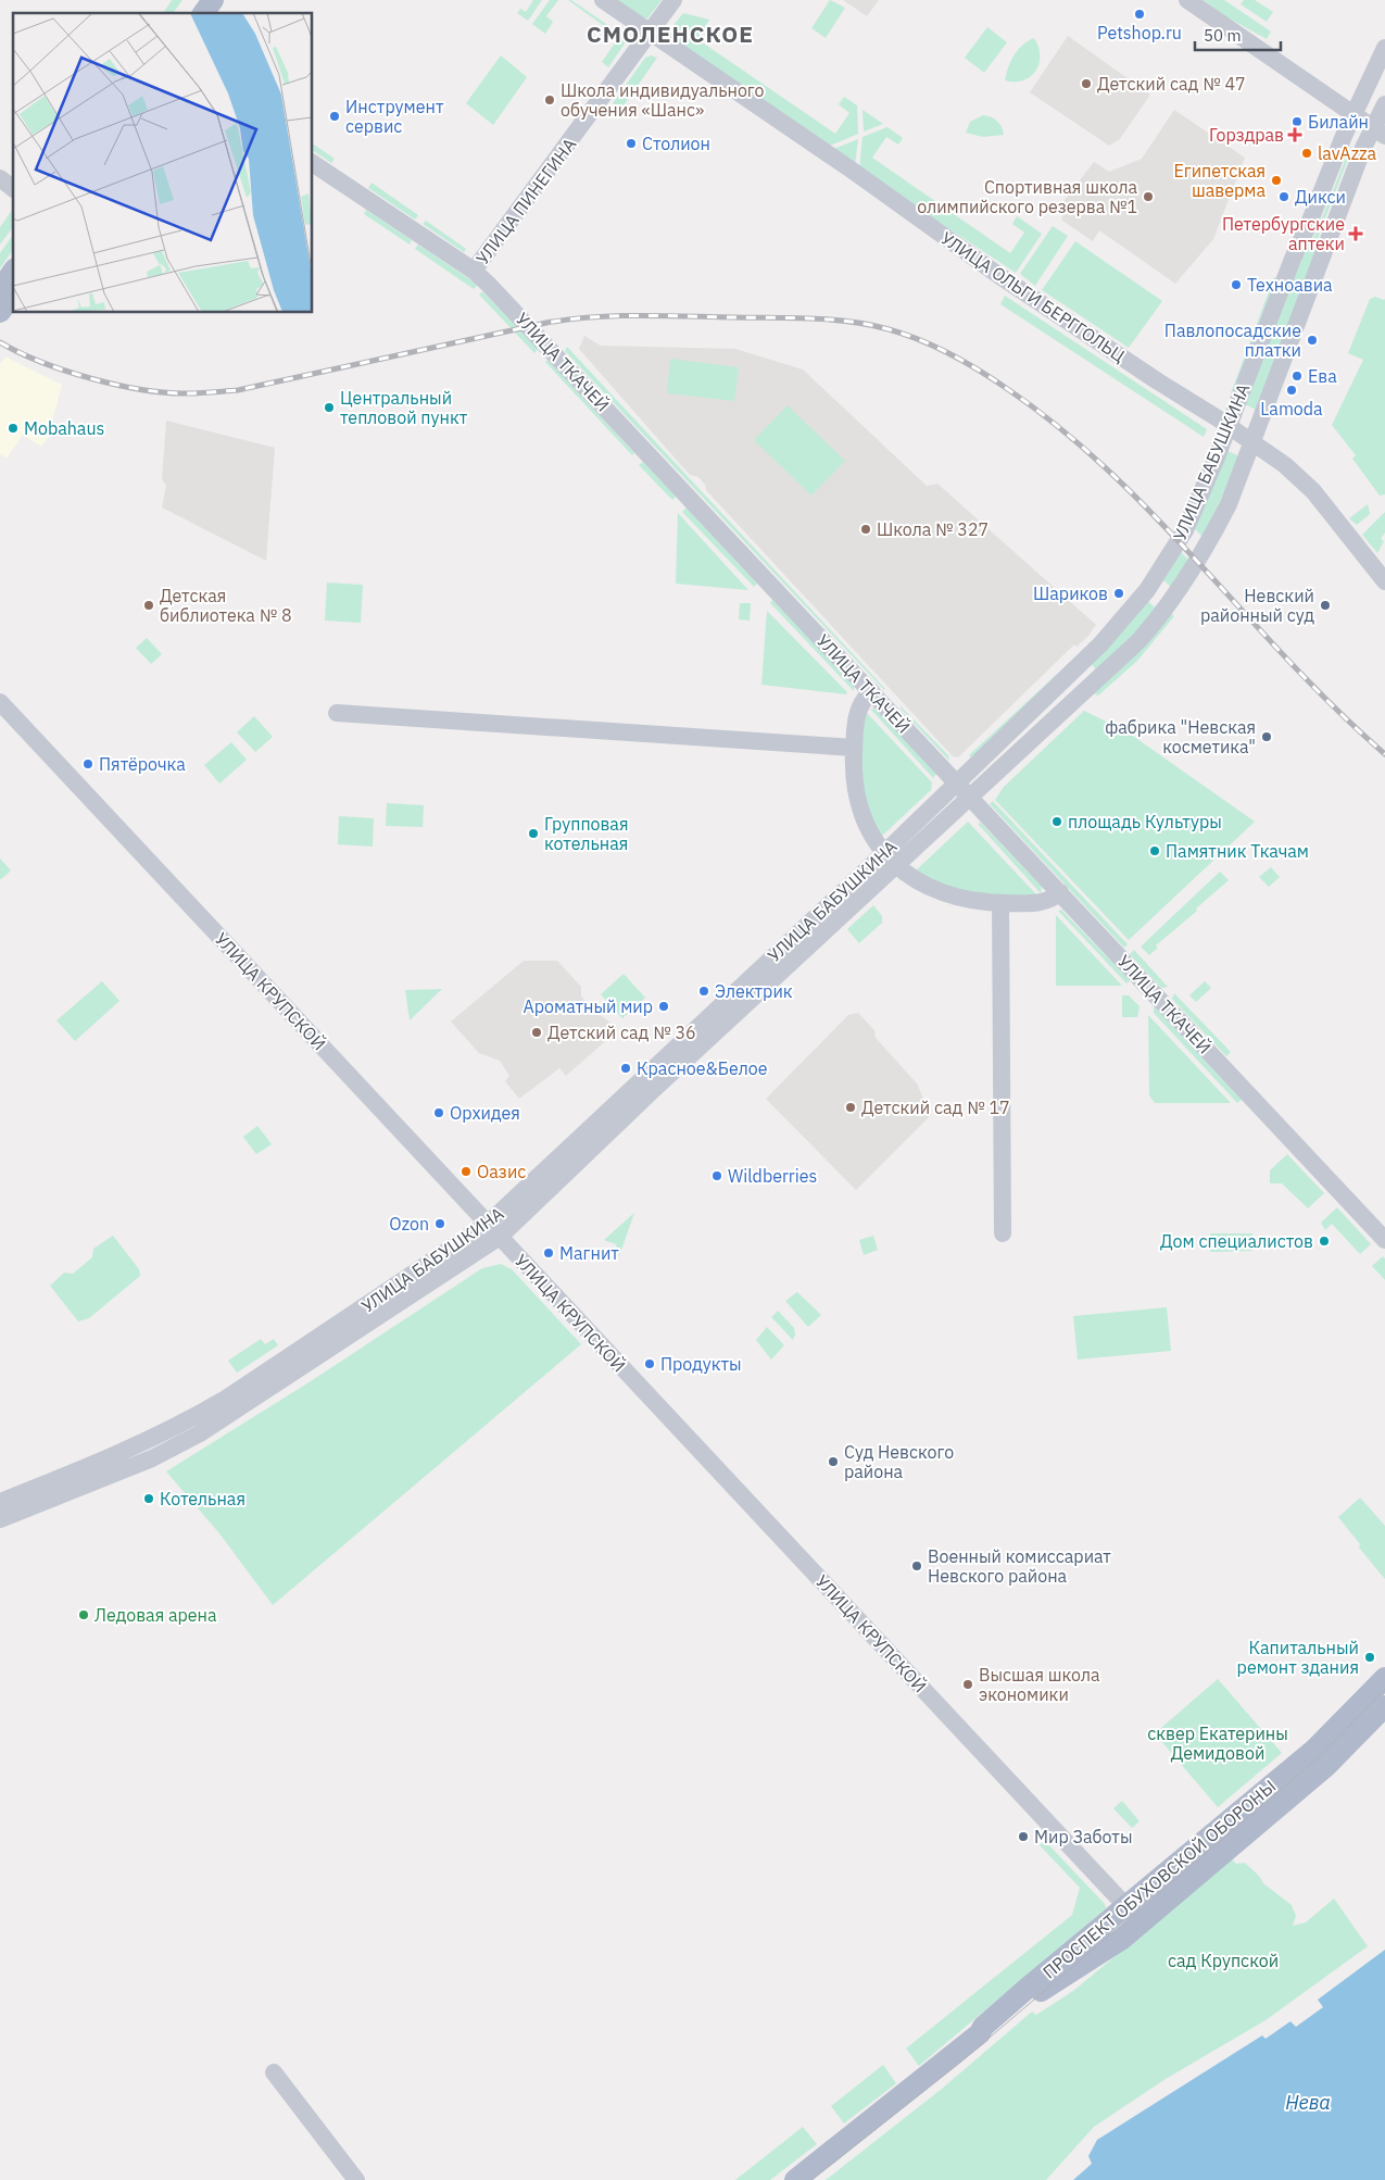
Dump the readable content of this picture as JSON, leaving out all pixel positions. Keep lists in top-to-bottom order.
{
  "streets": {
    "main road": ["ПРОСПЕКТ ОБУХОВСКОЙ ОБОРОНЫ"],
    "street": [
      "УЛИЦА ПИНЕГИНА",
      "УЛИЦА ОЛЬГИ БЕРГГОЛЬЦ",
      "УЛИЦА ТКАЧЕЙ",
      "УЛИЦА БАБУШКИНА",
      "УЛИЦА КРУПСКОЙ"
    ]
  },
  "crossings": [
    ["УЛИЦА ПИНЕГИНА", "УЛИЦА ОЛЬГИ БЕРГГОЛЬЦ"],
    ["УЛИЦА ПИНЕГИНА", "УЛИЦА ТКАЧЕЙ"],
    ["УЛИЦА ОЛЬГИ БЕРГГОЛЬЦ", "УЛИЦА БАБУШКИНА"],
    ["УЛИЦА ТКАЧЕЙ", "УЛИЦА БАБУШКИНА"],
    ["УЛИЦА БАБУШКИНА", "УЛИЦА КРУПСКОЙ"],
    ["УЛИЦА КРУПСКОЙ", "ПРОСПЕКТ ОБУХОВСКОЙ ОБОРОНЫ"]
  ],
  "districts": ["СМОЛЕНСКОЕ"],
  "water": ["Нева"],
  "parks": ["сквер Екатерины Демидовой", "сад Крупской"],
  "places": {
    "other": [
      "Petshop.ru",
      "Детский сад № 47",
      "Школа индивидуального обучения «Шанс»",
      "Инструмент сервис",
      "Билайн",
      "Столион",
      "lavAzza",
      "Египетская шаверма",
      "Спортивная школа олимпийского резерва №1",
      "Дикси",
      "Техноавиа",
      "Павлопосадские платки",
      "Ева",
      "Lamoda",
      "Центральный тепловой пункт",
      "Mobahaus",
      "Школа № 327",
      "Шариков",
      "Детская библиотека № 8",
      "Невский районный суд",
      "фабрика \"Невская косметика\"",
      "Пятёрочка",
      "площадь Культуры",
      "Групповая котельная",
      "Памятник Ткачам",
      "Электрик",
      "Ароматный мир",
      "Детский сад № 36",
      "Красное&Белое",
      "Детский сад № 17",
      "Орхидея",
      "Оазис",
      "Wildberries",
      "Ozon",
      "Дом специалистов",
      "Магнит",
      "Продукты",
      "Суд Невского района",
      "Котельная",
      "Военный комиссариат Невского района",
      "Ледовая арена",
      "Капитальный ремонт здания",
      "Высшая школа экономики",
      "Мир Заботы"
    ],
    "health": ["Горздрав", "Петербургские аптеки"]
  },
  "scale_bar": "50 m"
}
